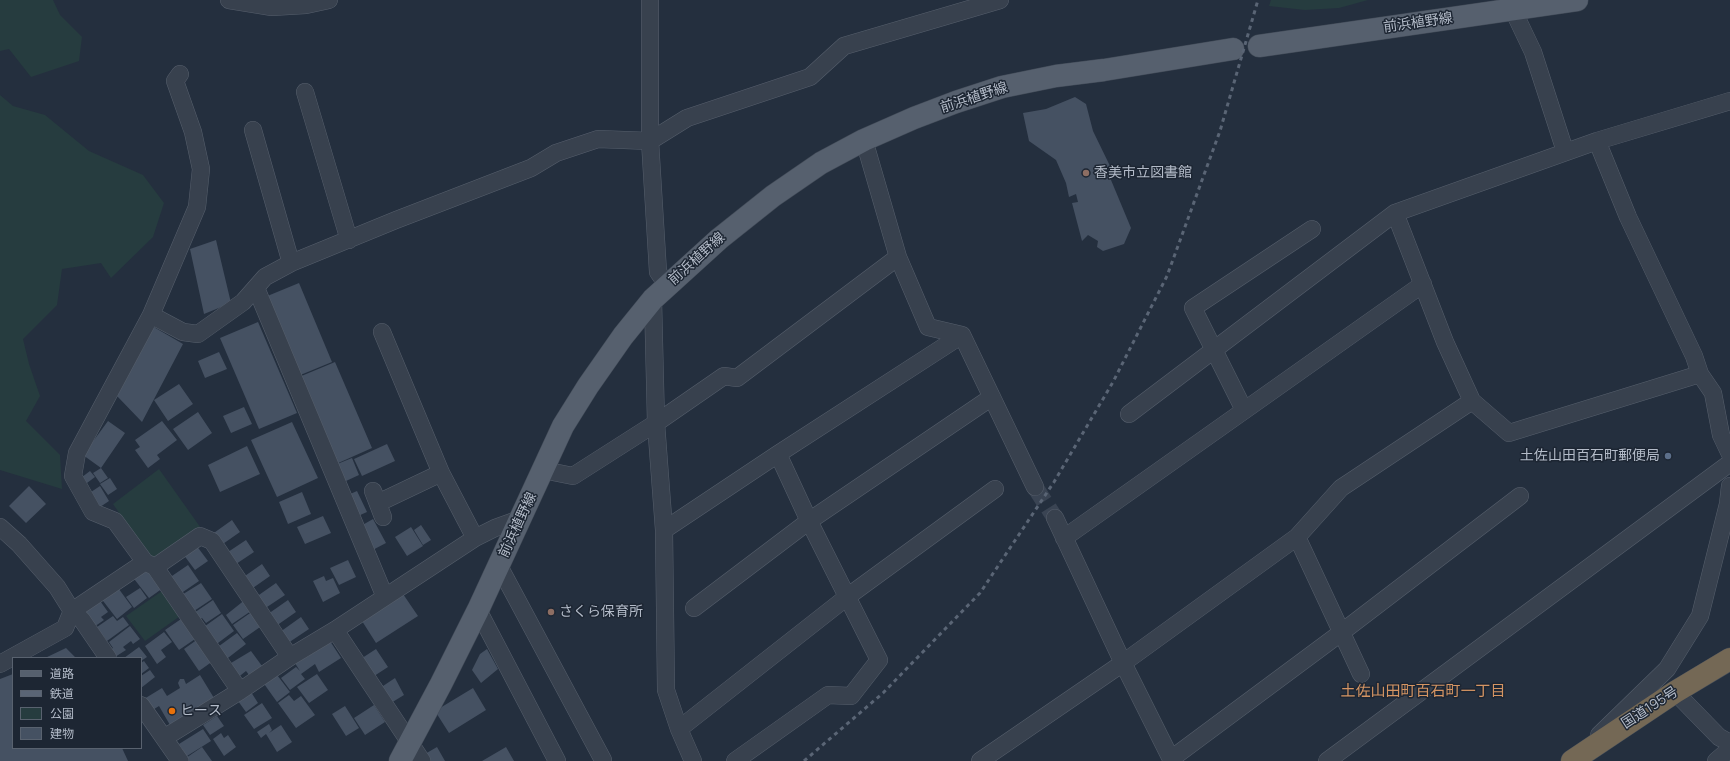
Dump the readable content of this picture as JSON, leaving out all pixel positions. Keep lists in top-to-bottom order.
{
  "streets": {
    "highway": ["国道195号"],
    "main road": ["前浜植野線"]
  },
  "districts": ["土佐山田町百石町一丁目"],
  "places": [
    "香美市立図書館",
    "土佐山田百石町郵便局",
    "さくら保育所",
    "ヒース"
  ],
  "legend": [
    "道路",
    "鉄道",
    "公園",
    "建物"
  ]
}
